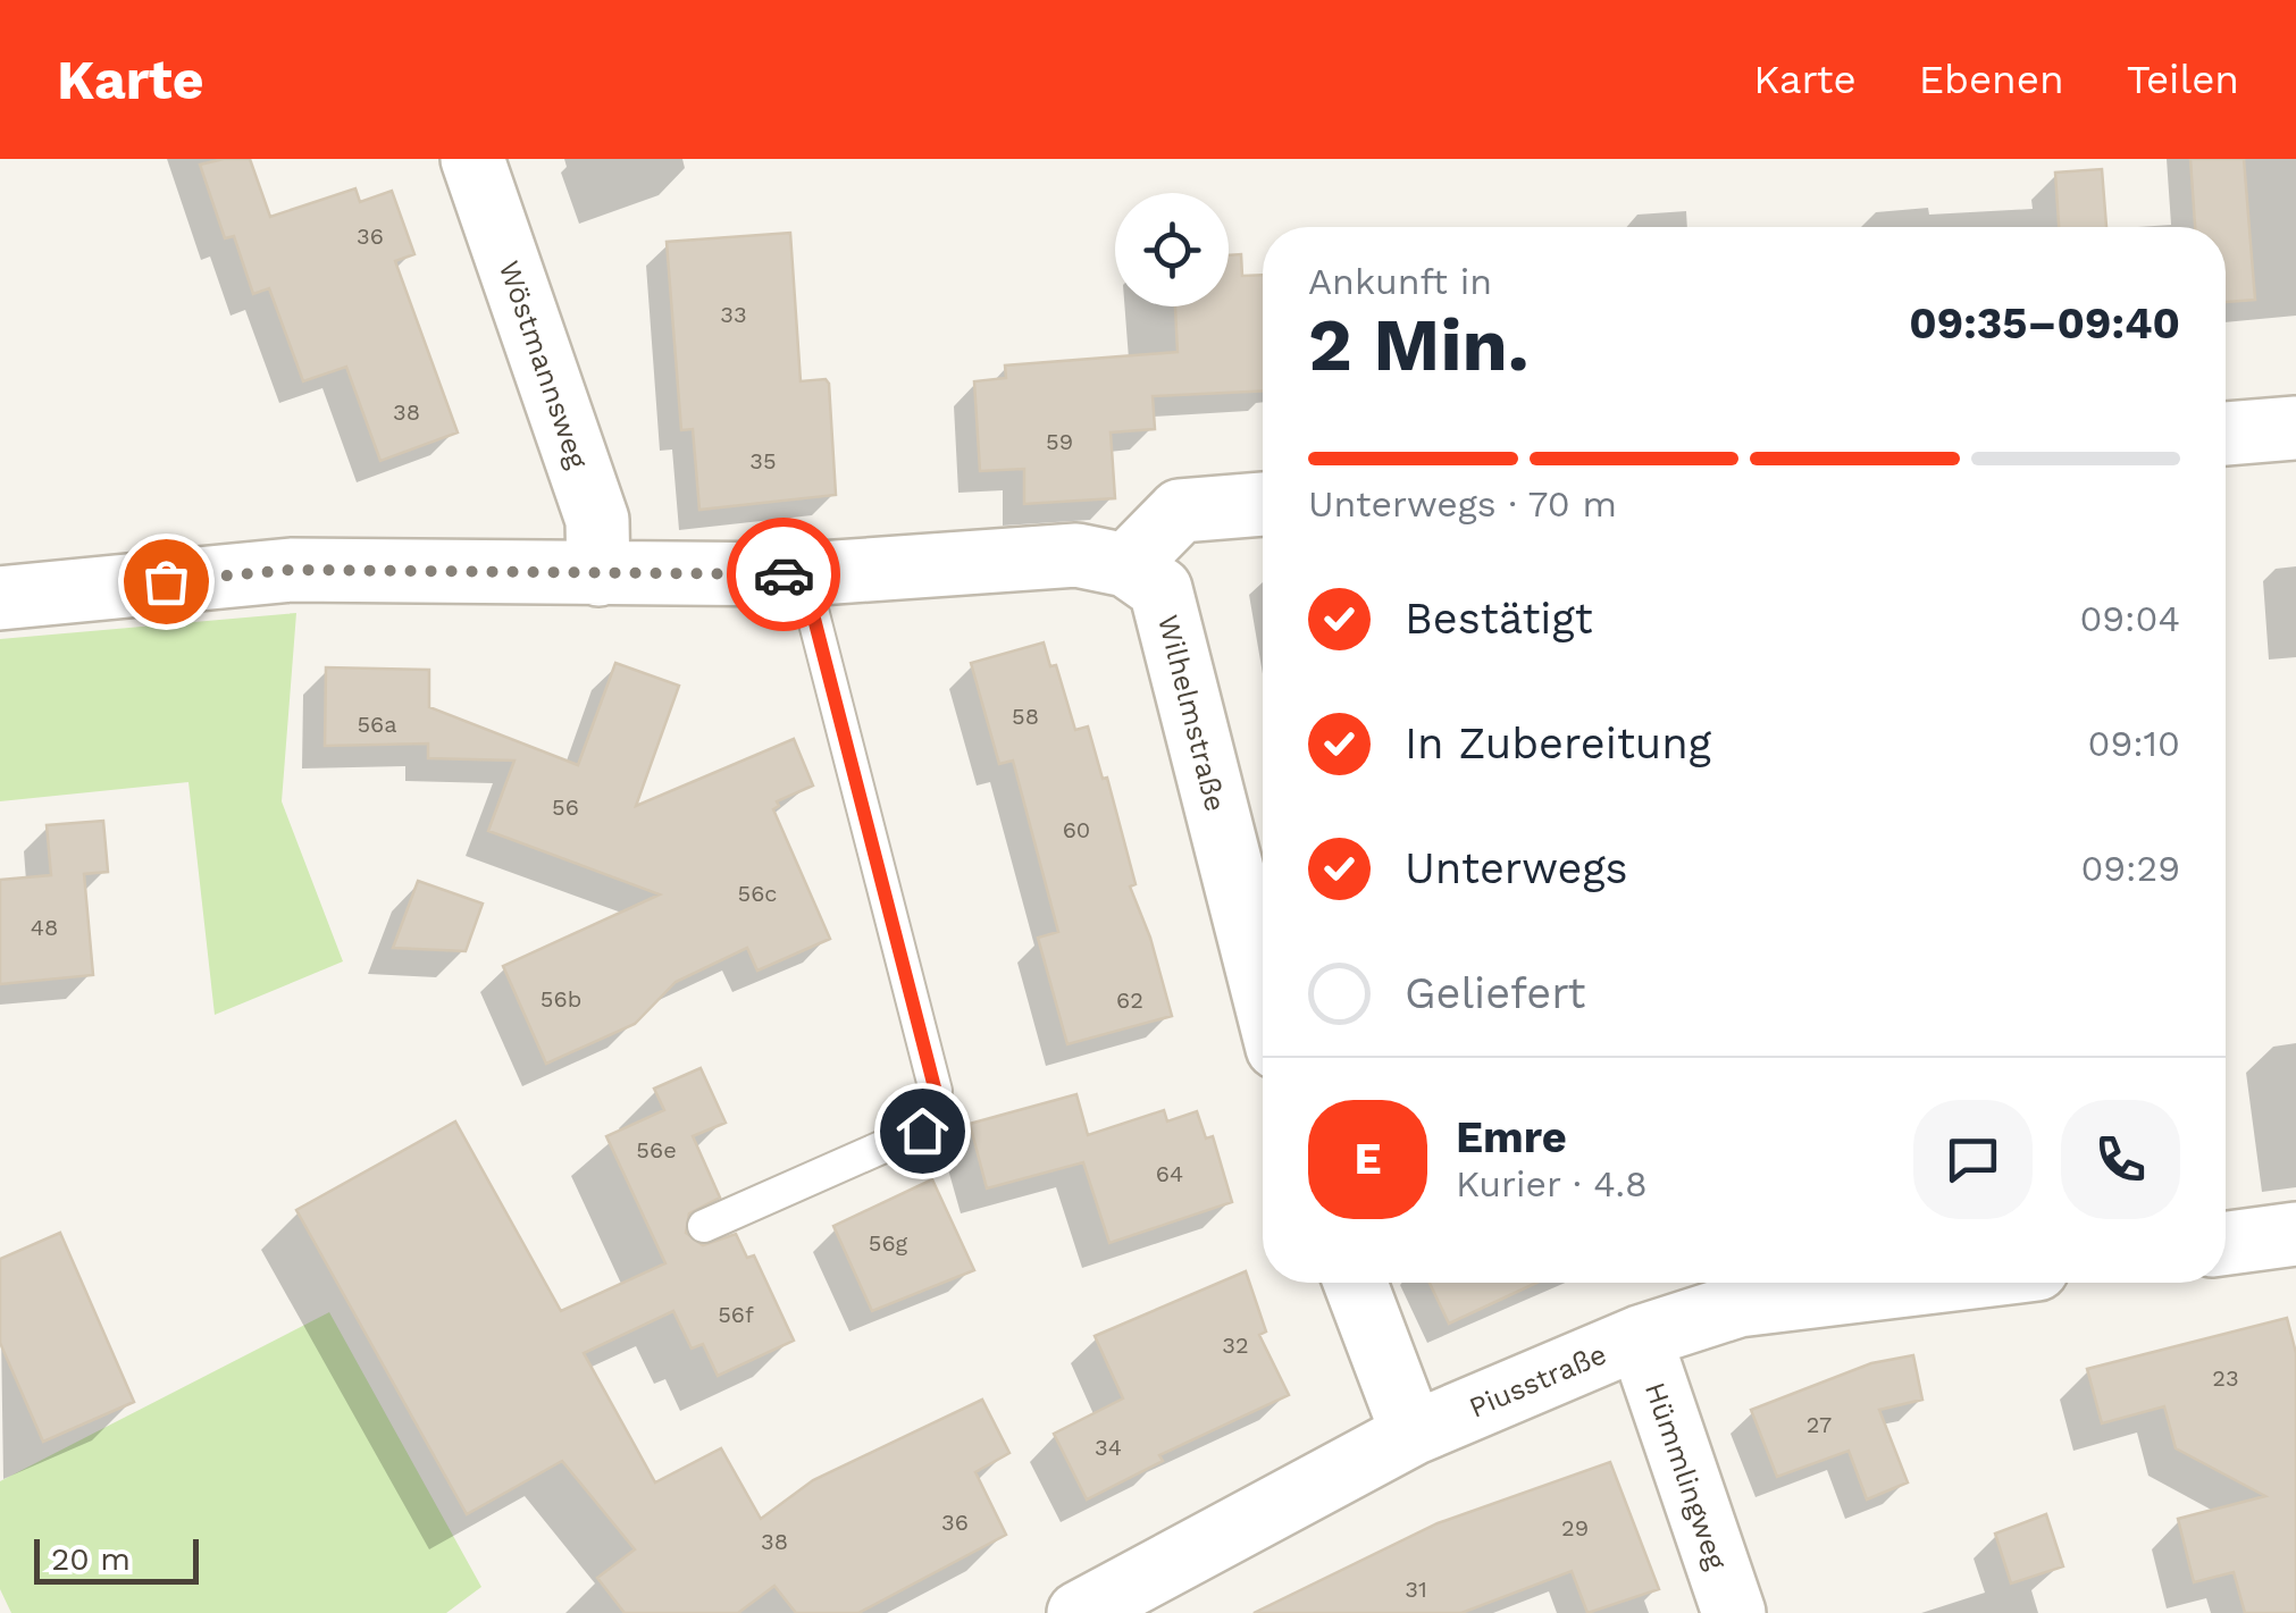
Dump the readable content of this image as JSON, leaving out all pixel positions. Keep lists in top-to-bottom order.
{
  "streets": {
    "street": [
      "Wöstmannsweg",
      "Wilhelmstraße",
      "Piusstraße",
      "Hümmlingweg"
    ]
  },
  "crossings": [
    ["Piusstraße", "Hümmlingweg"]
  ],
  "house_numbers": [
    "36",
    "33",
    "38",
    "59",
    "35",
    "58",
    "56a",
    "56",
    "60",
    "56c",
    "48",
    "56b",
    "62",
    "56e",
    "64",
    "56g",
    "56f",
    "32",
    "23",
    "27",
    "34",
    "36",
    "29",
    "38",
    "31"
  ],
  "scale_bar": "20 m",
  "page": {
    "header": "Karte",
    "nav": ["Karte", "Ebenen", "Teilen"],
    "heading": ["2 Min.", "Ankunft in", "09:35–09:40"],
    "panel": ["Emre", "Kurier · 4.8"],
    "bar": "Unterwegs · 70 m",
    "list": [
      ["Bestätigt", "09:04"],
      ["In Zubereitung", "09:10"],
      ["Unterwegs", "09:29"],
      "Geliefert"
    ],
    "round": "E",
    "scale": "20 m"
  }
}
